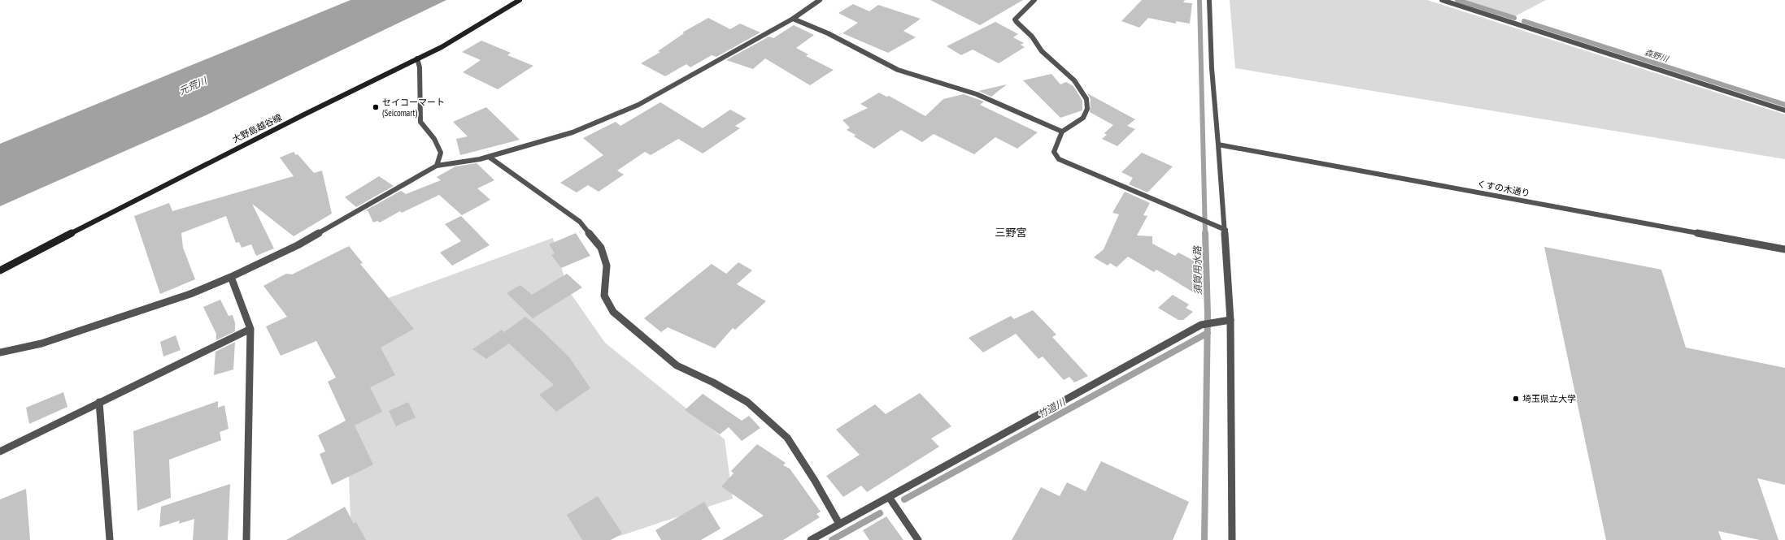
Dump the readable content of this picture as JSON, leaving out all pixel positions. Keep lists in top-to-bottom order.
{
  "streets": {
    "main road": ["大野島越谷線"],
    "street": ["くすの木通り"]
  },
  "districts": ["三野宮"],
  "water": [
    "森野川",
    "元荒川",
    "須賀用水路",
    "竹道川"
  ],
  "places": ["セイコーマート (Seicomart)", "埼玉県立大学"]
}
